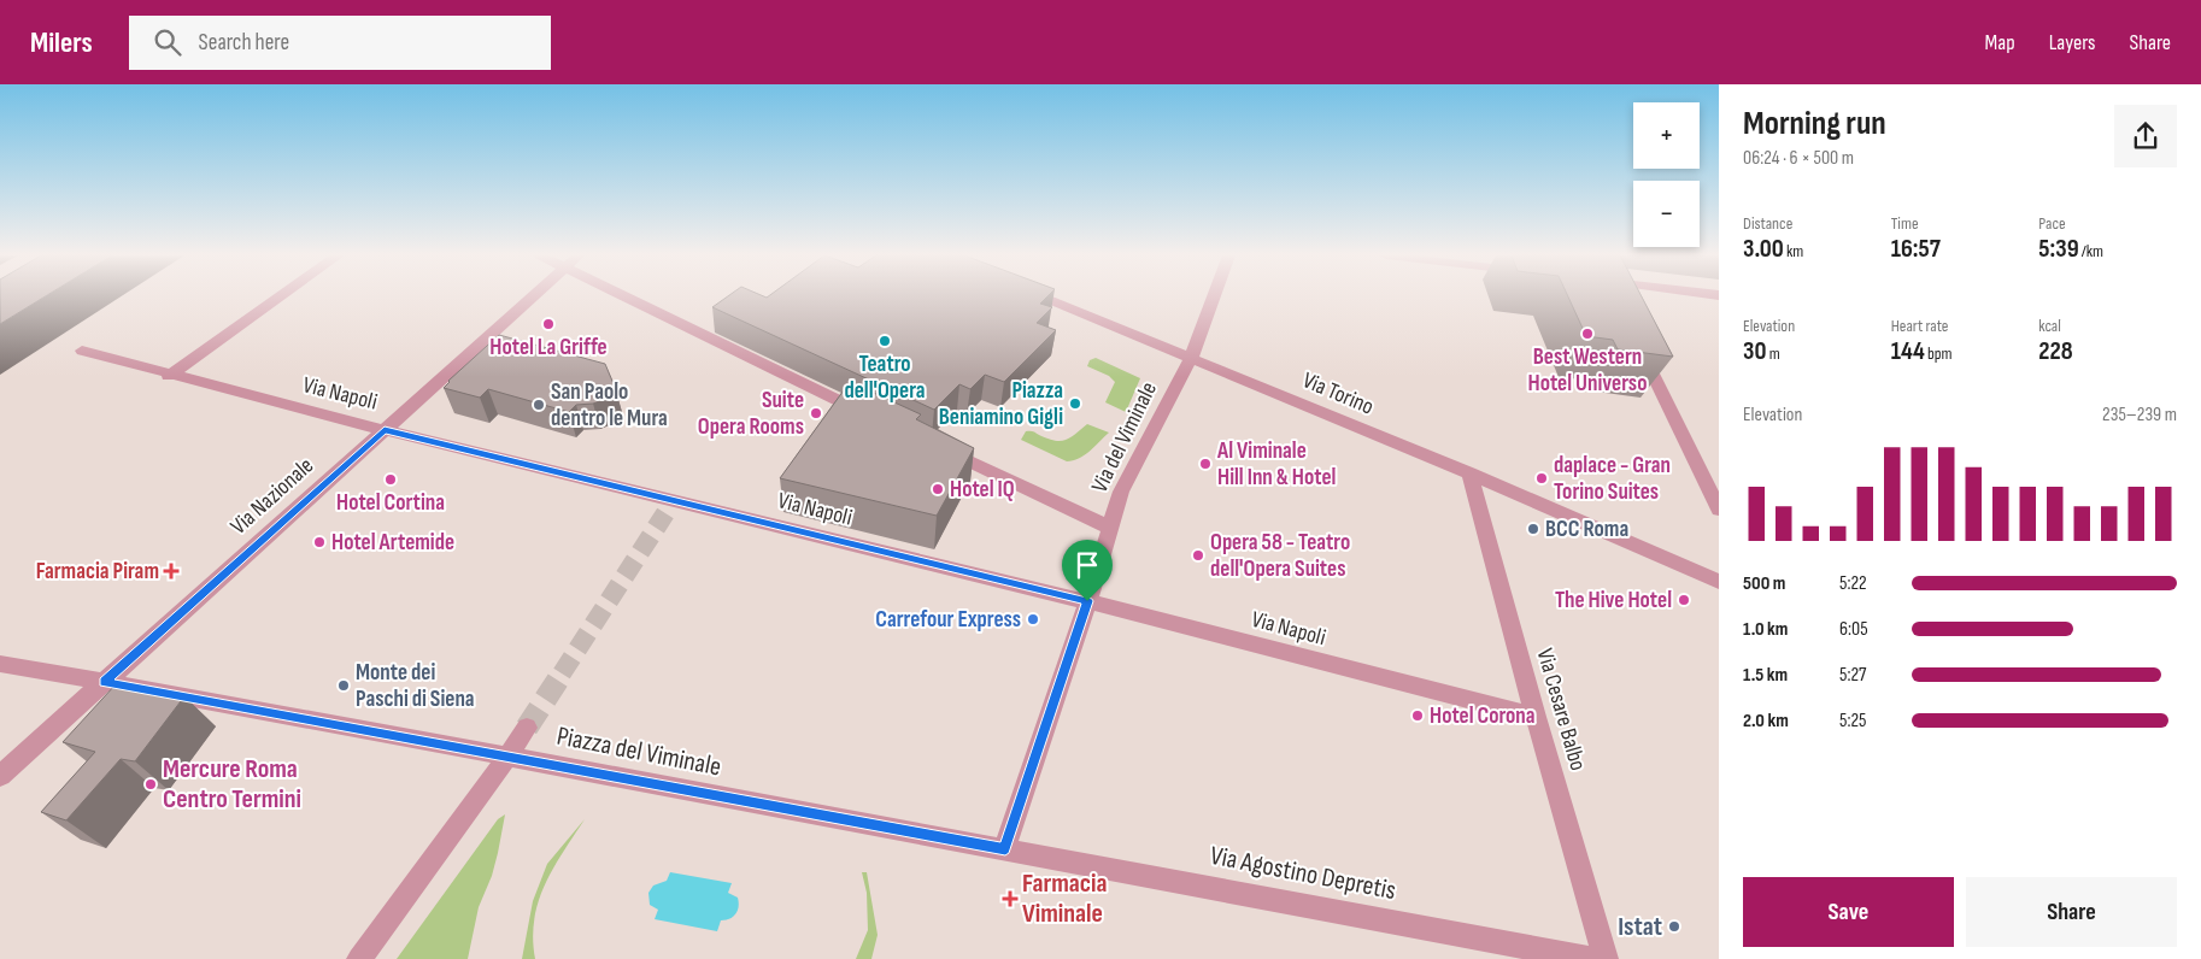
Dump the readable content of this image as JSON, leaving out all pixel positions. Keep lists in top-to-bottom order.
{
  "streets": {
    "street": [
      "Via Napoli",
      "Via Torino",
      "Via del Viminale",
      "Via Nazionale",
      "Via Cesare Balbo",
      "Piazza del Viminale",
      "Via Agostino Depretis"
    ]
  },
  "crossings": [
    ["Via Napoli", "Via del Viminale"],
    ["Via Napoli", "Via Nazionale"],
    ["Via Napoli", "Via Cesare Balbo"],
    ["Via Torino", "Via del Viminale"],
    ["Via Torino", "Via Cesare Balbo"],
    ["Via del Viminale", "Piazza del Viminale"],
    ["Via del Viminale", "Via Agostino Depretis"],
    ["Piazza del Viminale", "Via Agostino Depretis"]
  ],
  "places": {
    "other": [
      "Hotel La Griffe",
      "Best Western Hotel Universo",
      "Teatro dell'Opera",
      "Piazza Beniamino Gigli",
      "San Paolo dentro le Mura",
      "Suite Opera Rooms",
      "Al Viminale Hill Inn & Hotel",
      "daplace - Gran Torino Suites",
      "Hotel Cortina",
      "Hotel IQ",
      "BCC Roma",
      "Hotel Artemide",
      "Opera 58 - Teatro dell'Opera Suites",
      "The Hive Hotel",
      "Carrefour Express",
      "Monte dei Paschi di Siena",
      "Hotel Corona",
      "Mercure Roma Centro Termini",
      "Istat"
    ],
    "health": ["Farmacia Piram", "Farmacia Viminale"]
  },
  "page": {
    "header": "Milers",
    "search": "Search here",
    "nav": ["Map", "Layers", "Share"],
    "heading": ["Morning run", "06:24 · 6 × 500 m"],
    "map_buttons": ["+", "−"],
    "stats": [
      ["Distance", "3.00 km"],
      ["Time", "16:57"],
      ["Pace", "5:39 /km"],
      ["Elevation", "30 m"],
      ["Heart rate", "144 bpm"],
      ["kcal", "228"]
    ],
    "chart": ["Elevation", "235–239 m"],
    "list": [
      {
        "name": "500 m",
        "note": "5:22"
      },
      {
        "name": "1.0 km",
        "note": "6:05"
      },
      {
        "name": "1.5 km",
        "note": "5:27"
      },
      {
        "name": "2.0 km",
        "note": "5:25"
      }
    ],
    "buttons": ["Save", "Share"]
  }
}
